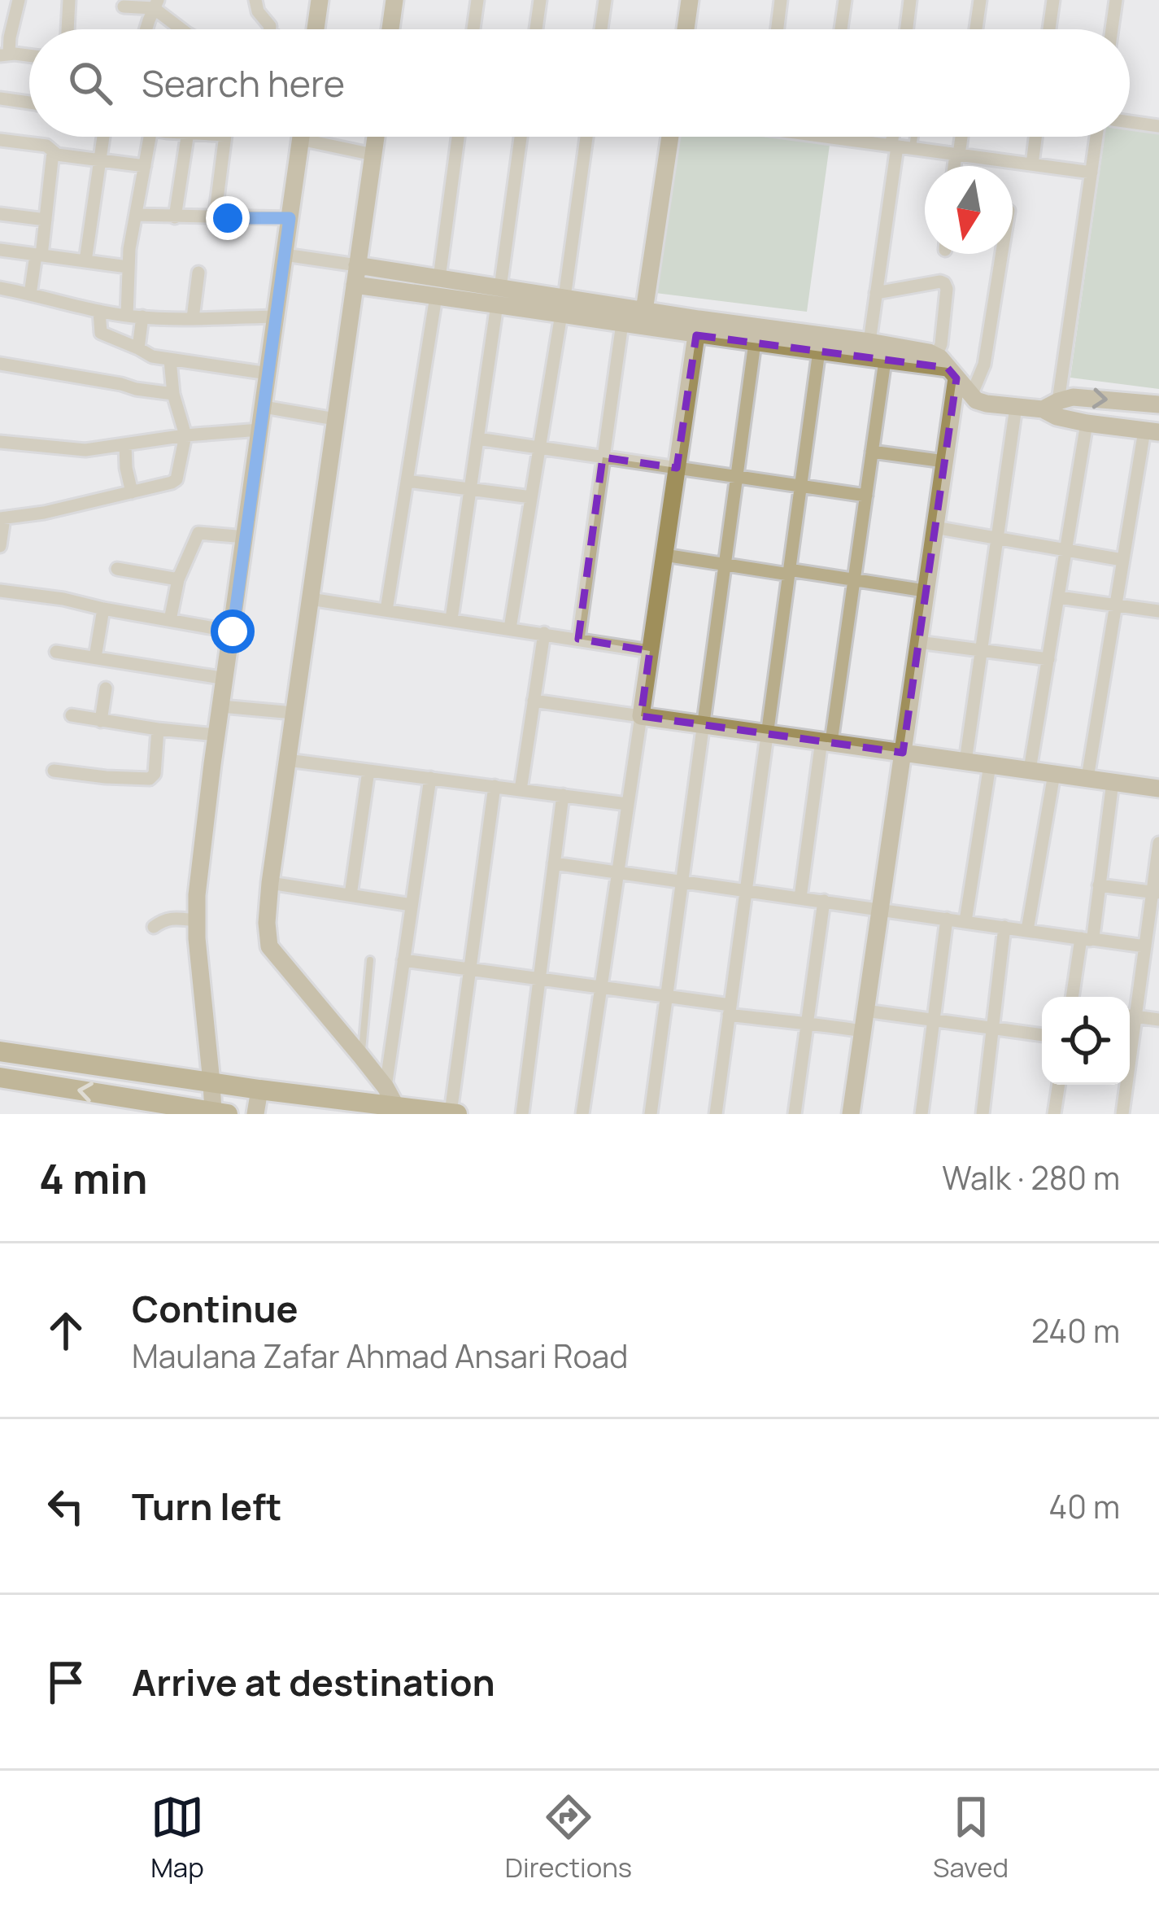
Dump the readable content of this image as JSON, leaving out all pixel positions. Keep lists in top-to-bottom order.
{
  "north": "bottom",
  "page": {
    "search": "Search here",
    "heading": ["4 min", "Walk · 280 m"],
    "list": [
      ["Continue", "Maulana Zafar Ahmad Ansari Road", "240 m"],
      ["Turn left", "40 m"],
      "Arrive at destination"
    ],
    "nav": ["Map", "Directions", "Saved"]
  }
}
